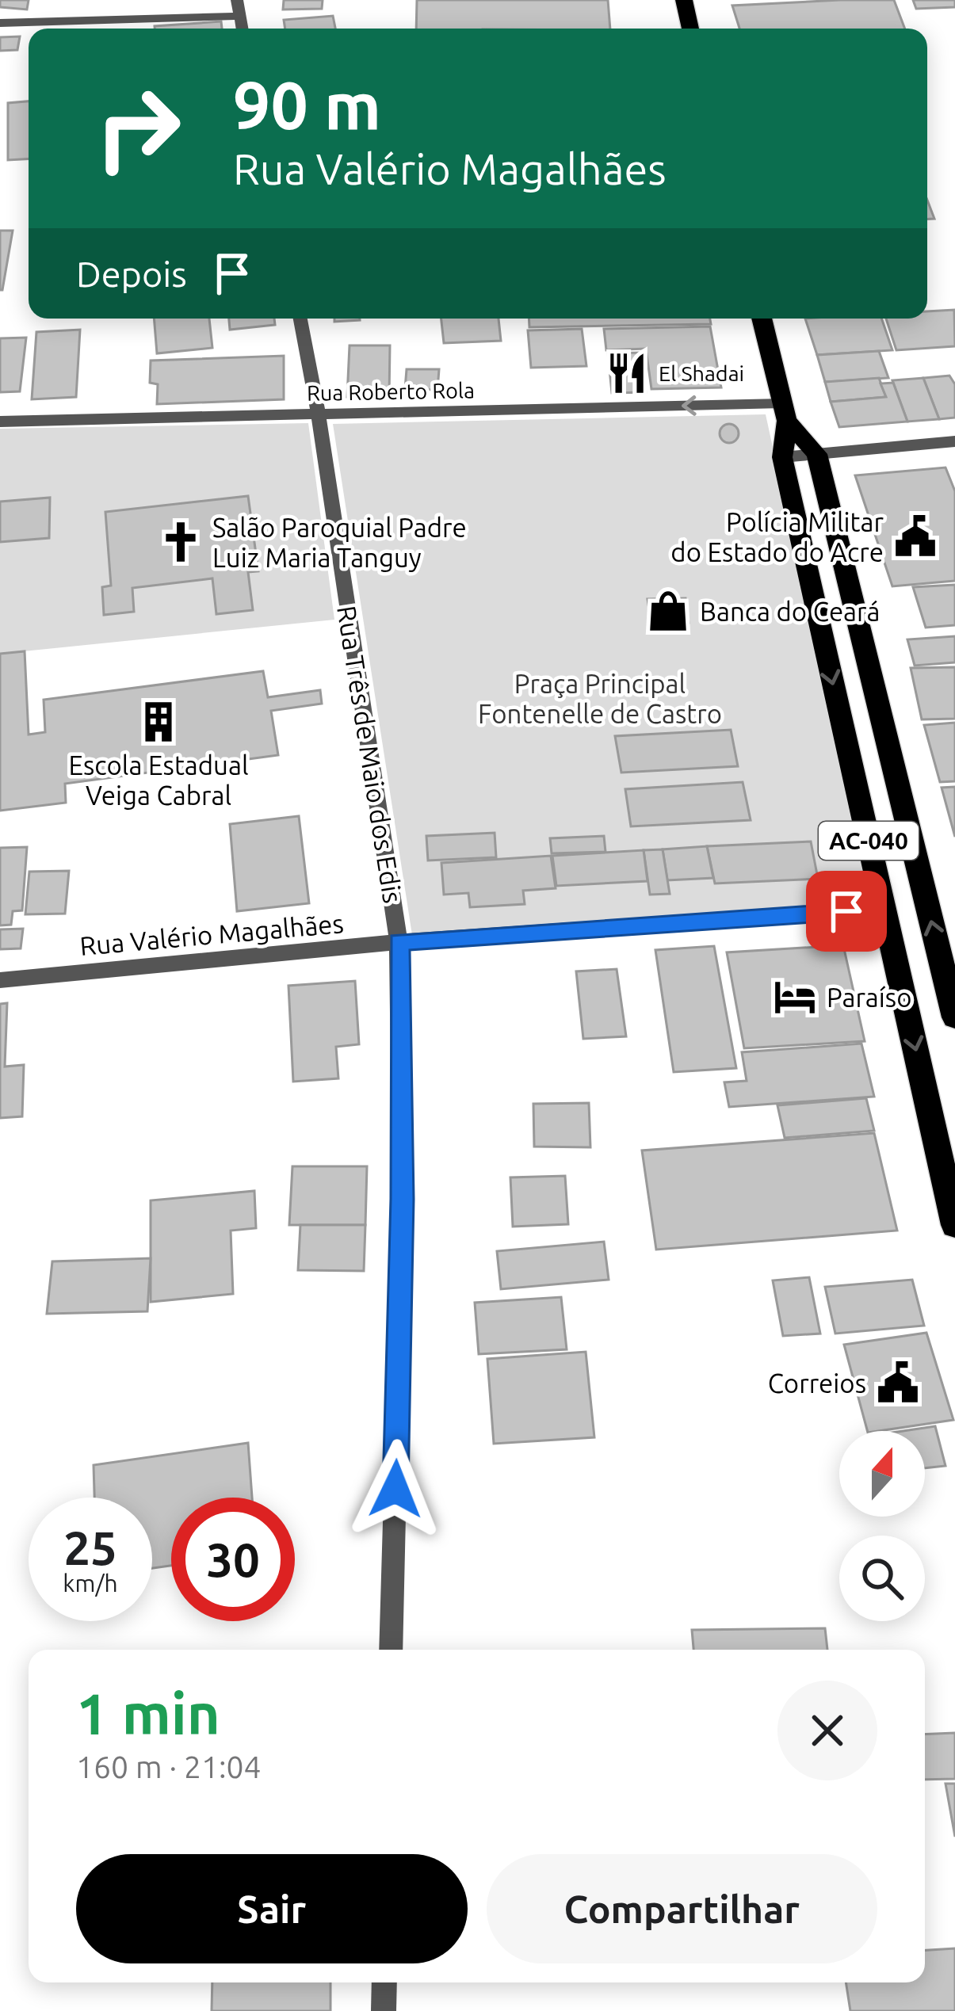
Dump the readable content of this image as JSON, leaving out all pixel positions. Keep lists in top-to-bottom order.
{
  "streets": {
    "highway": ["AC-040"],
    "street": ["Rua Roberto Rola", "Rua Três de Maio dos Edis", "Rua Valério Magalhães"]
  },
  "crossings": [
    ["Rua Roberto Rola", "Rua Três de Maio dos Edis"],
    ["Rua Roberto Rola", "AC-040"],
    ["Rua Três de Maio dos Edis", "Rua Valério Magalhães"],
    ["AC-040", "Rua Valério Magalhães"]
  ],
  "one_way": ["Rua Roberto Rola"],
  "parks": ["Praça Principal Fontenelle de Castro"],
  "places": {
    "restaurant": ["El Shadai"],
    "public building": ["Polícia Militar do Estado do Acre", "Correios"],
    "church": ["Salão Paroquial Padre Luiz Maria Tanguy"],
    "shop": ["Banca do Ceará"],
    "building": ["Escola Estadual Veiga Cabral"],
    "hotel": ["Paraíso"]
  },
  "north": "top",
  "page": {
    "turn": ["90 m", "Rua Valério Magalhães"],
    "then": "Depois",
    "speed": "25 km/h",
    "limit": "30",
    "heading": ["1 min", "160 m · 21:04"],
    "buttons": ["Sair", "Compartilhar"]
  }
}
